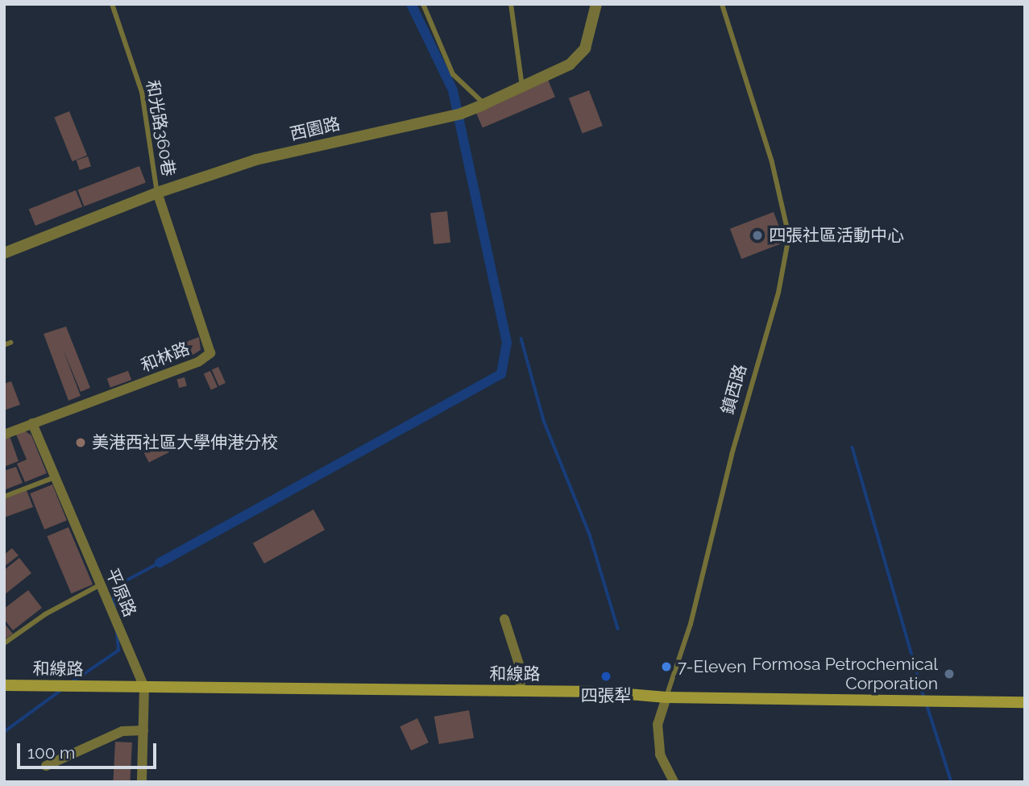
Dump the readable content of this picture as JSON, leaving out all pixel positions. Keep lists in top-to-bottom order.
{
  "streets": {
    "main road": ["和線路"],
    "street": [
      "西園路",
      "和林路",
      "鎮西路",
      "平原路"
    ],
    "lane": ["和光路360巷"]
  },
  "crossings": [
    ["和光路360巷", "西園路"],
    ["和光路360巷", "和林路"],
    ["西園路", "和林路"],
    ["和林路", "平原路"],
    ["鎮西路", "和線路"],
    ["平原路", "和線路"]
  ],
  "places": [
    "四張社區活動中心",
    "美港西社區大學伸港分校",
    "7-Eleven",
    "Formosa Petrochemical Corporation",
    "四張犁"
  ],
  "scale_bar": "100 m"
}
